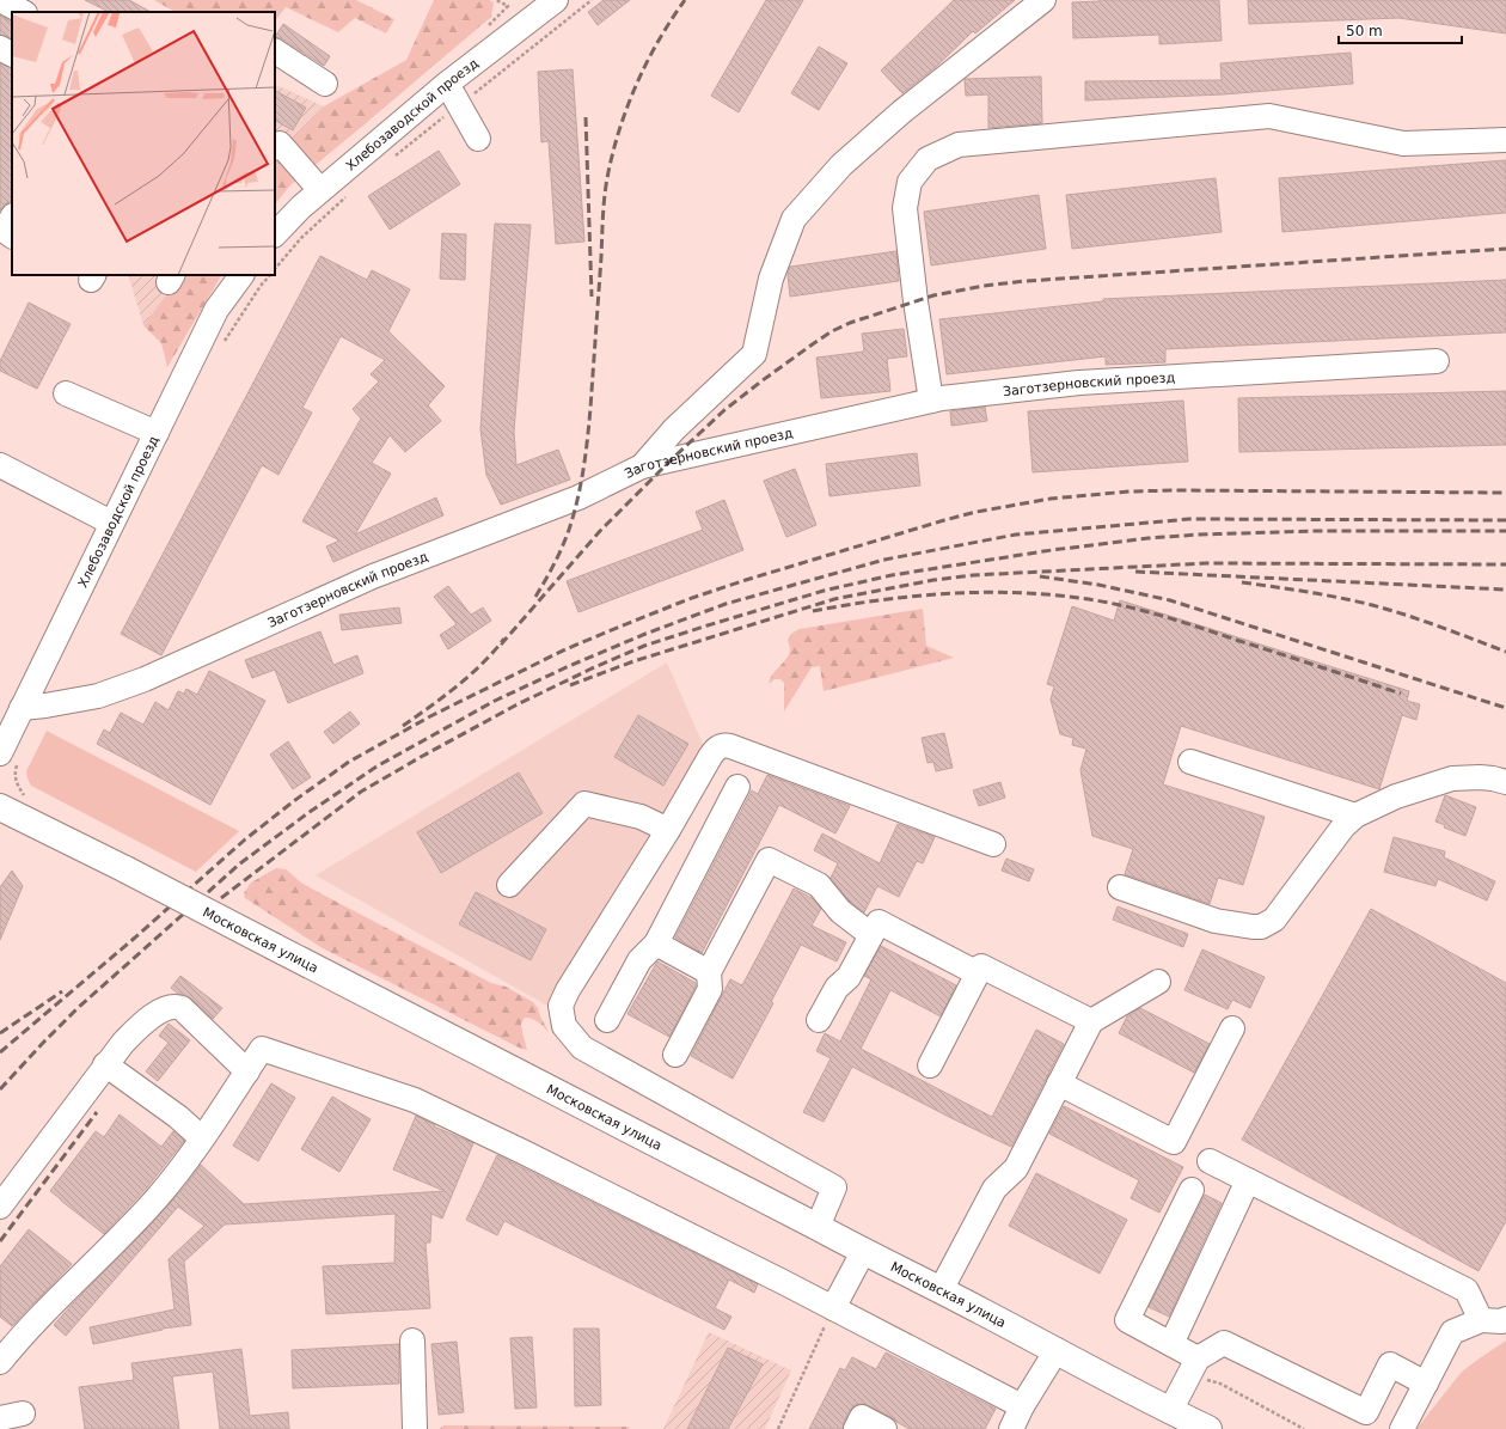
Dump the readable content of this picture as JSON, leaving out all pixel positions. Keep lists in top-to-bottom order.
{
  "streets": {
    "main road": ["Московская улица"],
    "street": ["Хлебозаводской проезд", "Заготзерновский проезд"]
  },
  "crossings": [
    ["Хлебозаводской проезд", "Заготзерновский проезд"]
  ],
  "scale_bar": "50 m"
}
